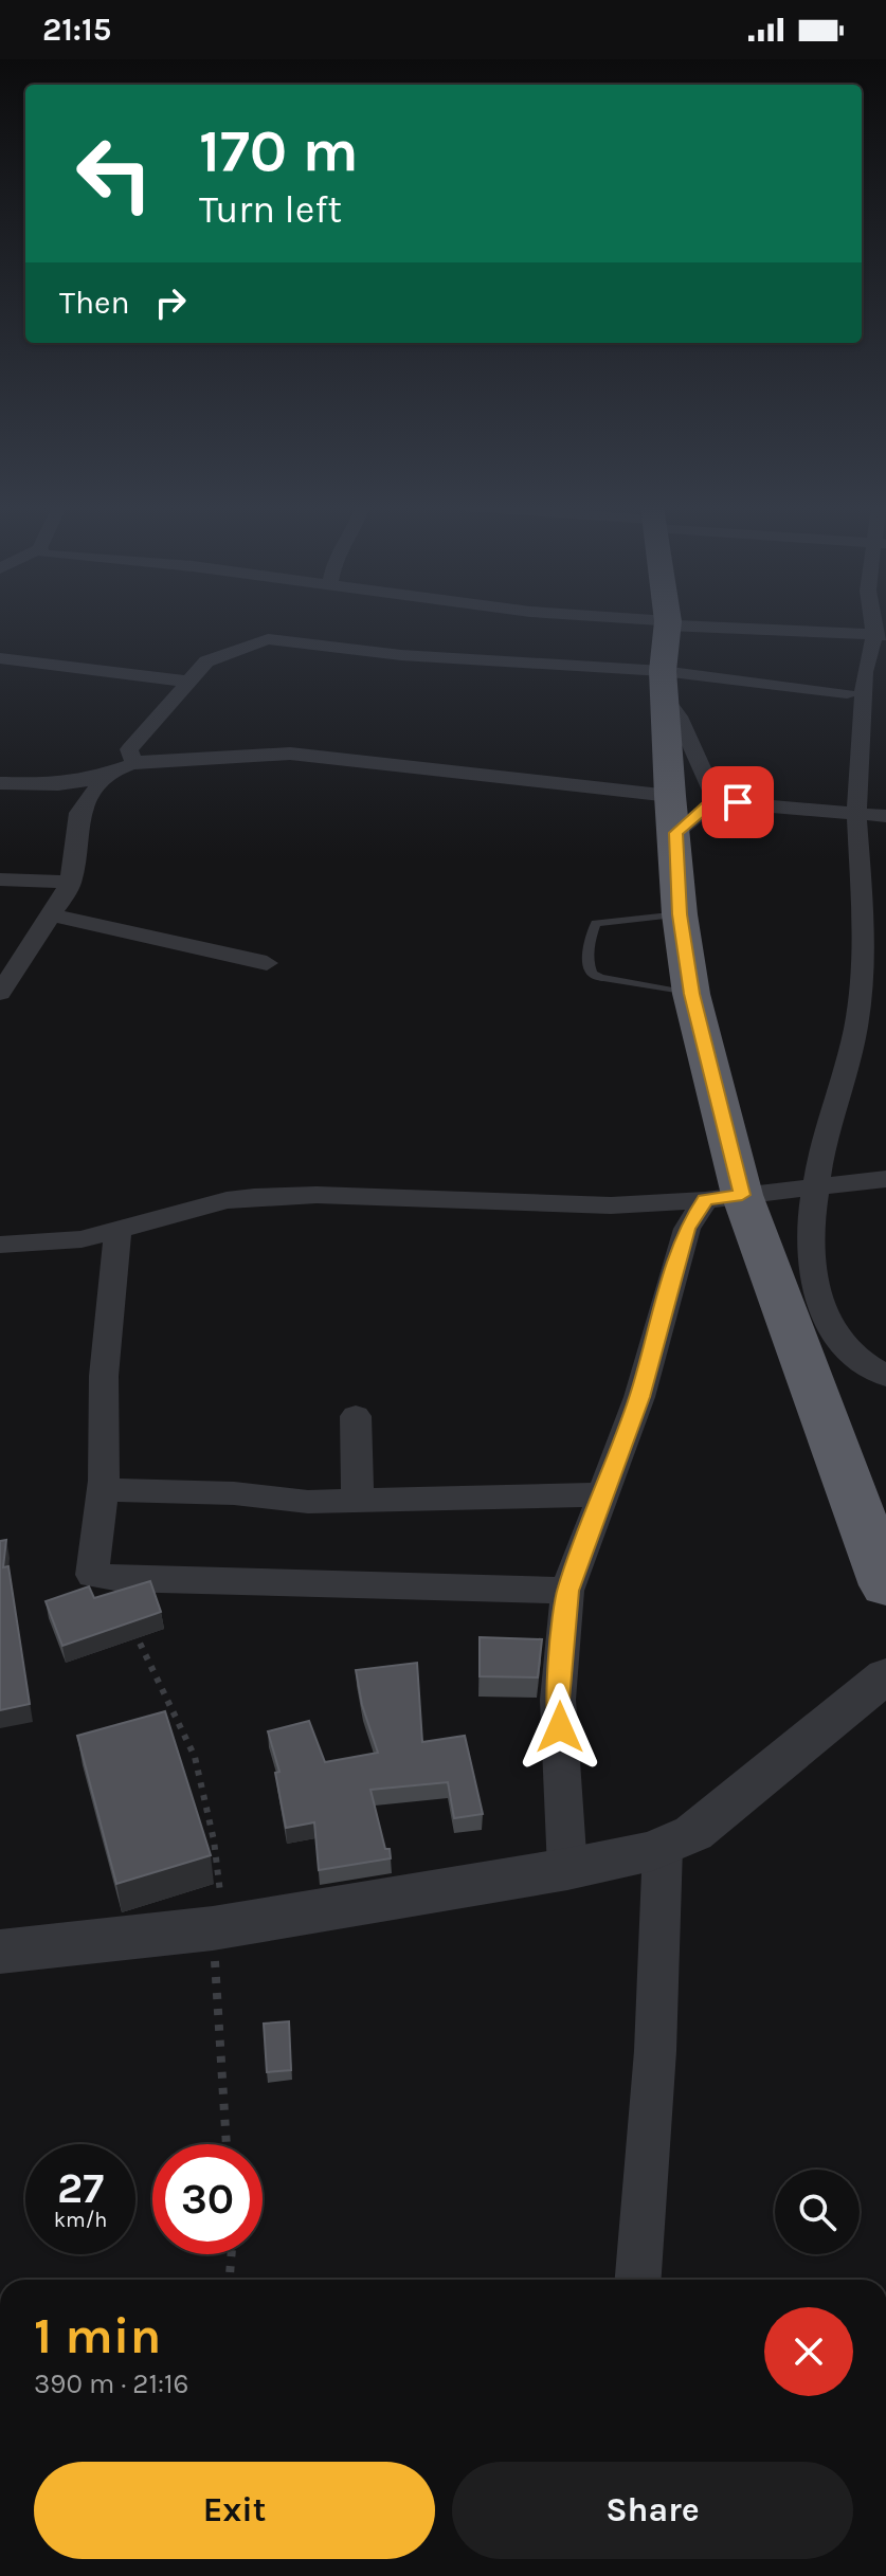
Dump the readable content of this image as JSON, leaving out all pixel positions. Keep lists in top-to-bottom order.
{
  "page": {
    "status": "21:15",
    "turn": ["170 m", "Turn left"],
    "then": "Then",
    "speed": "27 km/h",
    "limit": "30",
    "heading": ["1 min", "390 m · 21:16"],
    "buttons": ["Exit", "Share"]
  }
}
